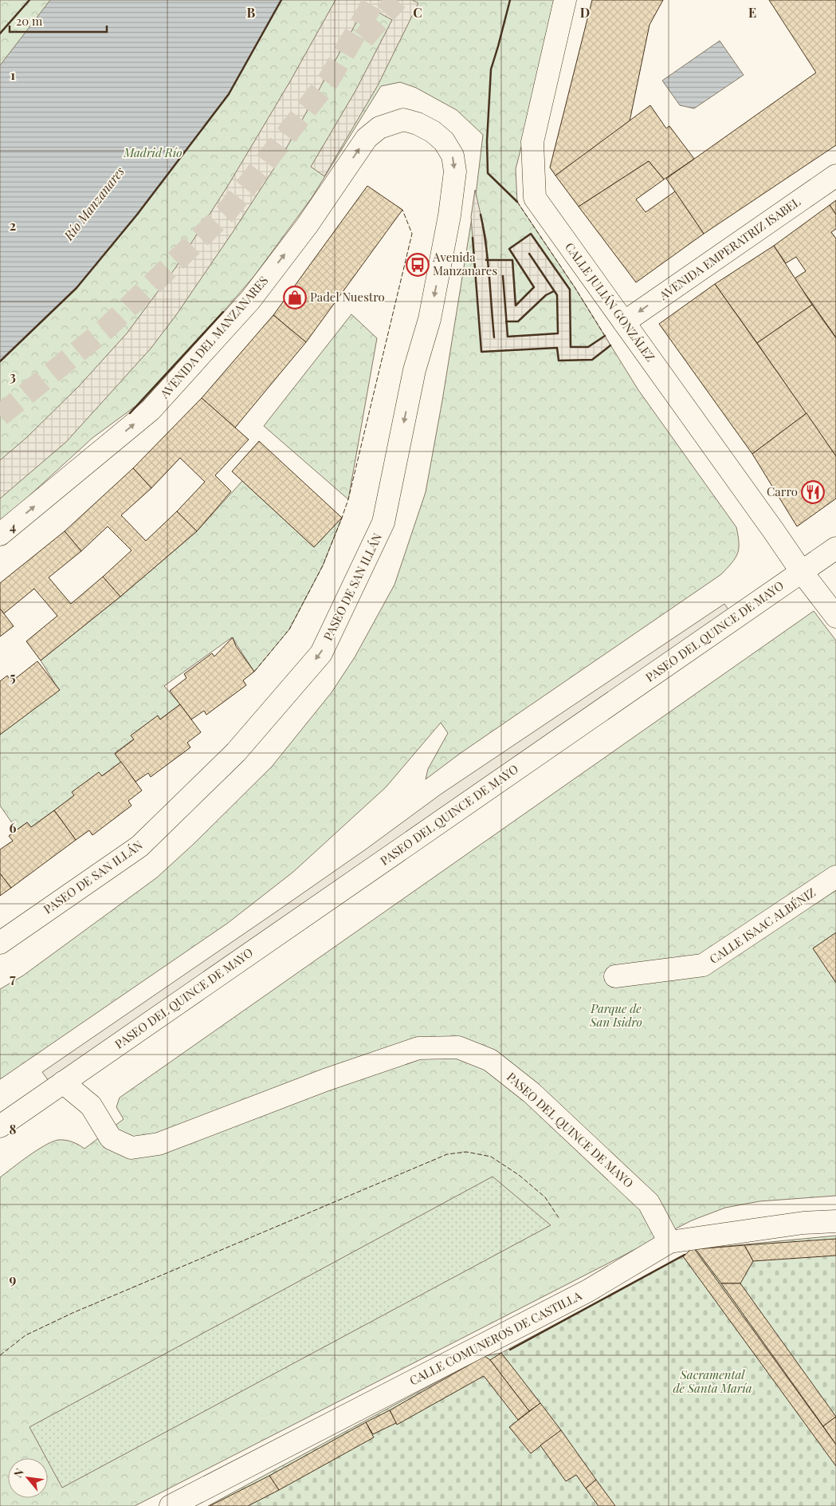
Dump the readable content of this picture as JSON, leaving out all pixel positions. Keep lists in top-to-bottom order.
{
  "streets": {
    "street": [
      "AVENIDA EMPERATRIZ ISABEL",
      "CALLE JULIÁN GONZÁLEZ",
      "AVENIDA DEL MANZANARES",
      "PASEO DE SAN ILLÁN",
      "PASEO DEL QUINCE DE MAYO",
      "CALLE ISAAC ALBÉNIZ",
      "CALLE COMUNEROS DE CASTILLA"
    ]
  },
  "crossings": [
    ["AVENIDA EMPERATRIZ ISABEL", "CALLE JULIÁN GONZÁLEZ"],
    ["CALLE JULIÁN GONZÁLEZ", "PASEO DEL QUINCE DE MAYO"],
    ["AVENIDA DEL MANZANARES", "PASEO DE SAN ILLÁN"],
    ["PASEO DEL QUINCE DE MAYO", "CALLE COMUNEROS DE CASTILLA"]
  ],
  "one_way": ["AVENIDA EMPERATRIZ ISABEL", "AVENIDA DEL MANZANARES", "PASEO DE SAN ILLÁN"],
  "water": ["Río Manzanares"],
  "parks": ["Madrid Río", "Parque de San Isidro", "Sacramental de Santa María"],
  "places": {
    "bus stop": ["Avenida Manzanares"],
    "shop": ["Padel Nuestro"],
    "restaurant": ["Carro"]
  },
  "scale_bar": "20 m",
  "north": "top left",
  "grid": {
    "columns": [
      "B",
      "C",
      "D",
      "E"
    ],
    "rows": [
      "1",
      "2",
      "3",
      "4",
      "5",
      "6",
      "7",
      "8",
      "9"
    ]
  }
}
